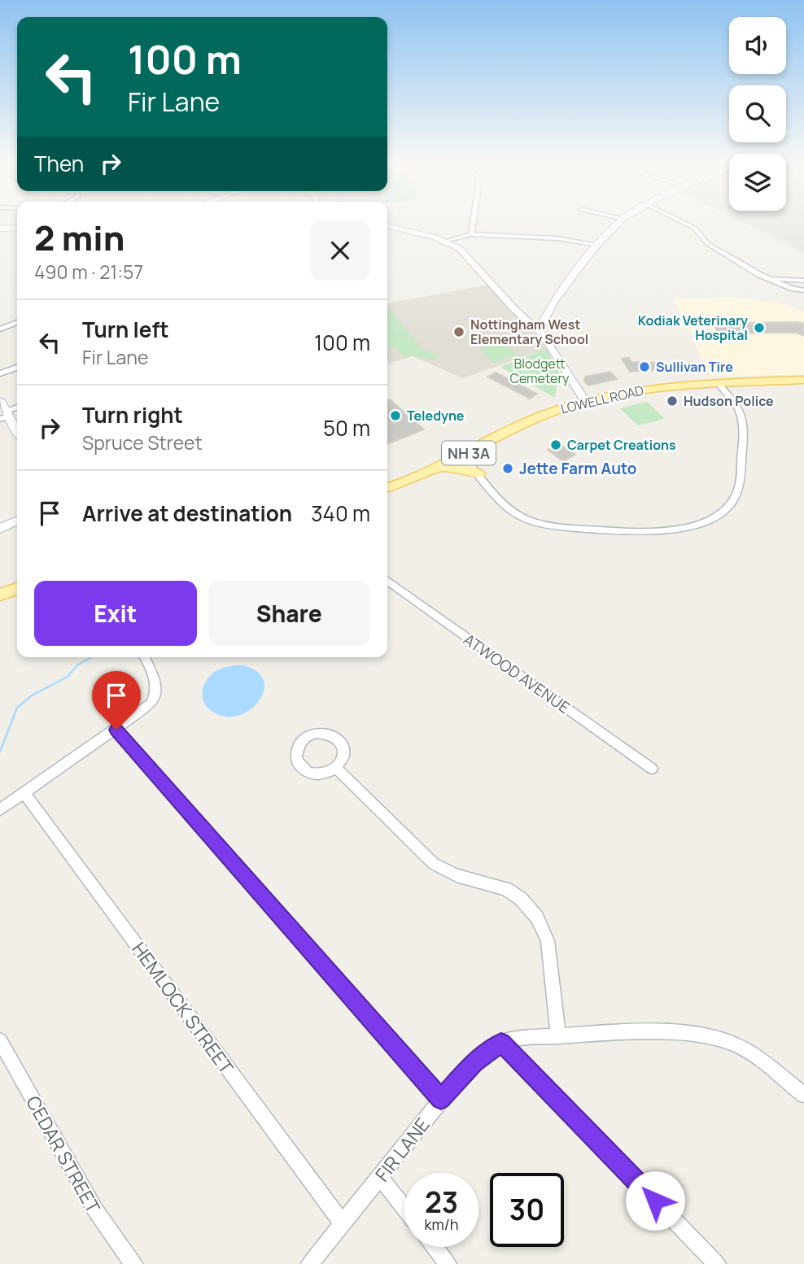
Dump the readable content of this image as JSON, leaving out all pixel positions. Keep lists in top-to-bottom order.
{
  "streets": {
    "main road": ["LOWELL ROAD", "NH 3A"],
    "street": [
      "ATWOOD AVENUE",
      "HEMLOCK STREET",
      "FIR LANE",
      "CEDAR STREET"
    ]
  },
  "crossings": [
    ["HEMLOCK STREET", "FIR LANE"]
  ],
  "parks": ["Blodgett Cemetery"],
  "places": [
    "Kodiak Veterinary Hospital",
    "Nottingham West Elementary School",
    "Sullivan Tire",
    "Hudson Police",
    "Teledyne",
    "Carpet Creations",
    "Jette Farm Auto"
  ],
  "page": {
    "turn": ["100 m", "Fir Lane"],
    "then": "Then",
    "heading": ["2 min", "490 m · 21:57"],
    "list": [
      {
        "name": "Turn left",
        "note": "Fir Lane",
        "value": "100 m"
      },
      {
        "name": "Turn right",
        "note": "Spruce Street",
        "value": "50 m"
      },
      {
        "name": "Arrive at destination",
        "value": "340 m"
      }
    ],
    "buttons": ["Exit", "Share"],
    "speed": "23 km/h",
    "limit": "30"
  }
}
